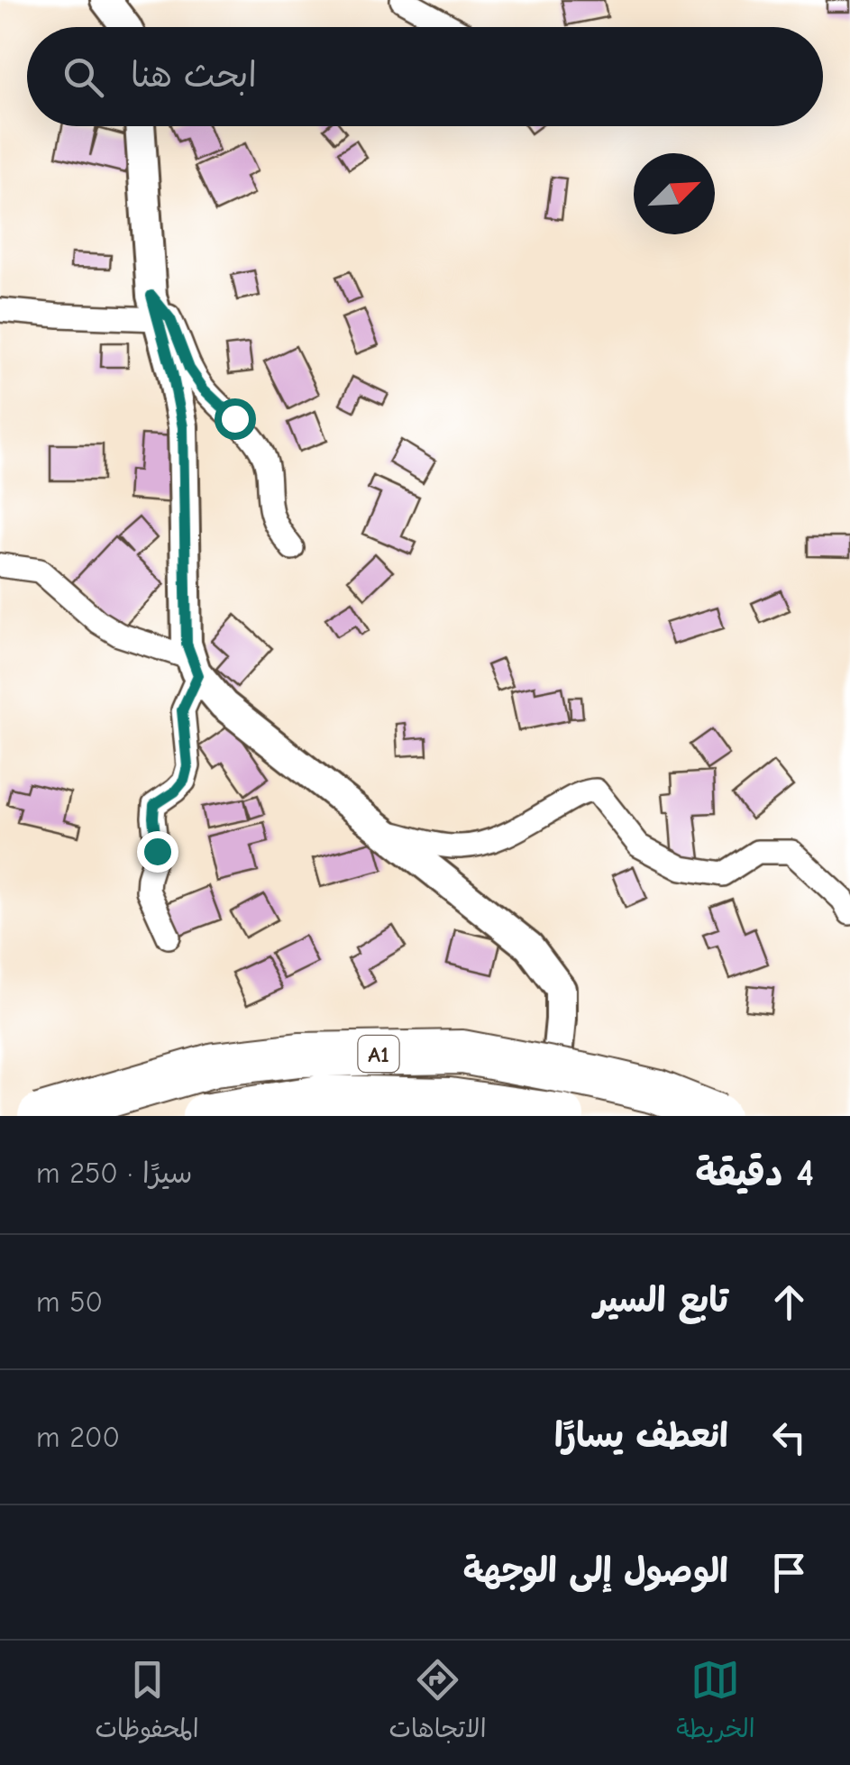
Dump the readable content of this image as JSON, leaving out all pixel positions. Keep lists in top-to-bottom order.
{
  "streets": {
    "highway": ["A1"]
  },
  "north": "top right",
  "page": {
    "search": "ابحث هنا",
    "heading": ["4 دقيقة", "سيرًا · 250 m"],
    "list": [
      ["تابع السير", "50 m"],
      ["انعطف يسارًا", "200 m"],
      "الوصول إلى الوجهة"
    ],
    "nav": ["الخريطة", "الاتجاهات", "المحفوظات"]
  }
}
